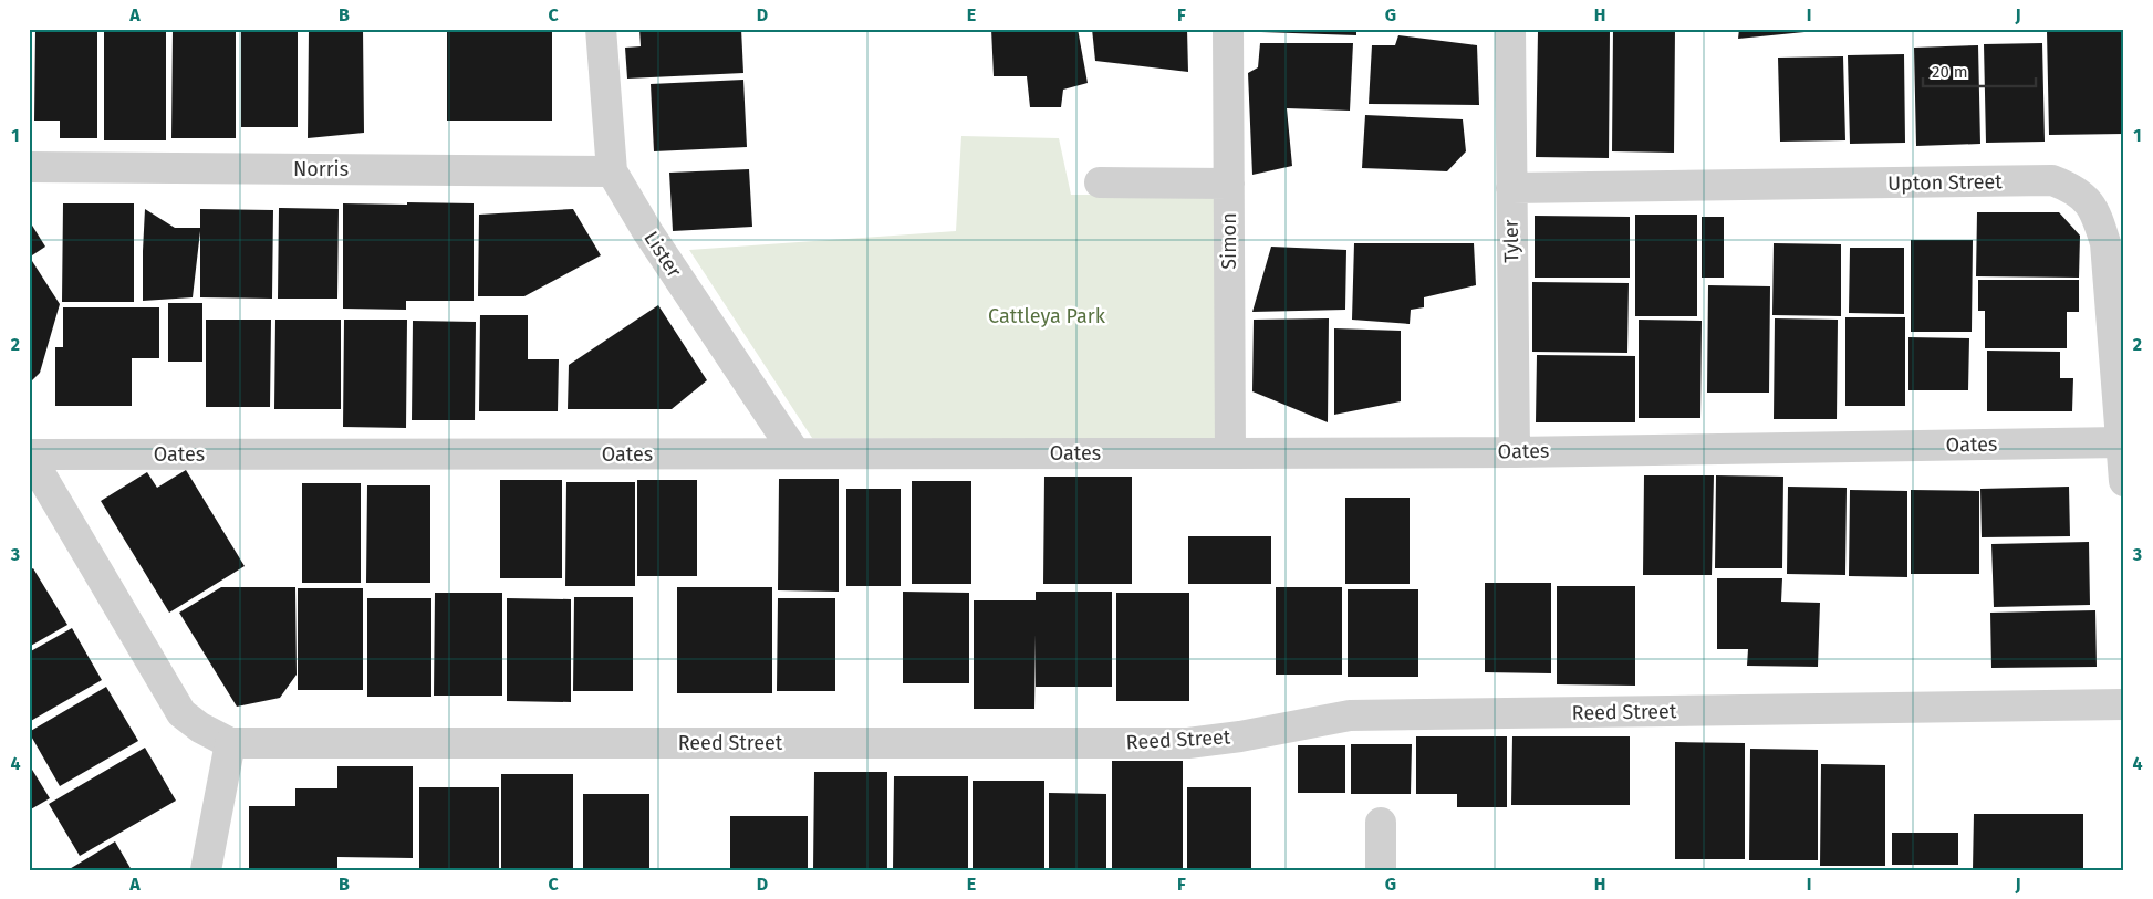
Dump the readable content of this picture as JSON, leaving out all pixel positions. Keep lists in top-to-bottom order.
{
  "streets": {
    "street": [
      "Norris",
      "Upton Street",
      "Simon",
      "Tyler",
      "Lister",
      "Oates",
      "Reed Street"
    ]
  },
  "crossings": [
    ["Norris", "Lister"],
    ["Upton Street", "Tyler"],
    ["Upton Street", "Oates"],
    ["Simon", "Oates"],
    ["Tyler", "Oates"],
    ["Lister", "Oates"]
  ],
  "parks": ["Cattleya Park"],
  "scale_bar": "20 m",
  "grid": {
    "columns": [
      "A",
      "B",
      "C",
      "D",
      "E",
      "F",
      "G",
      "H",
      "I",
      "J"
    ],
    "rows": [
      "1",
      "2",
      "3",
      "4"
    ]
  }
}
